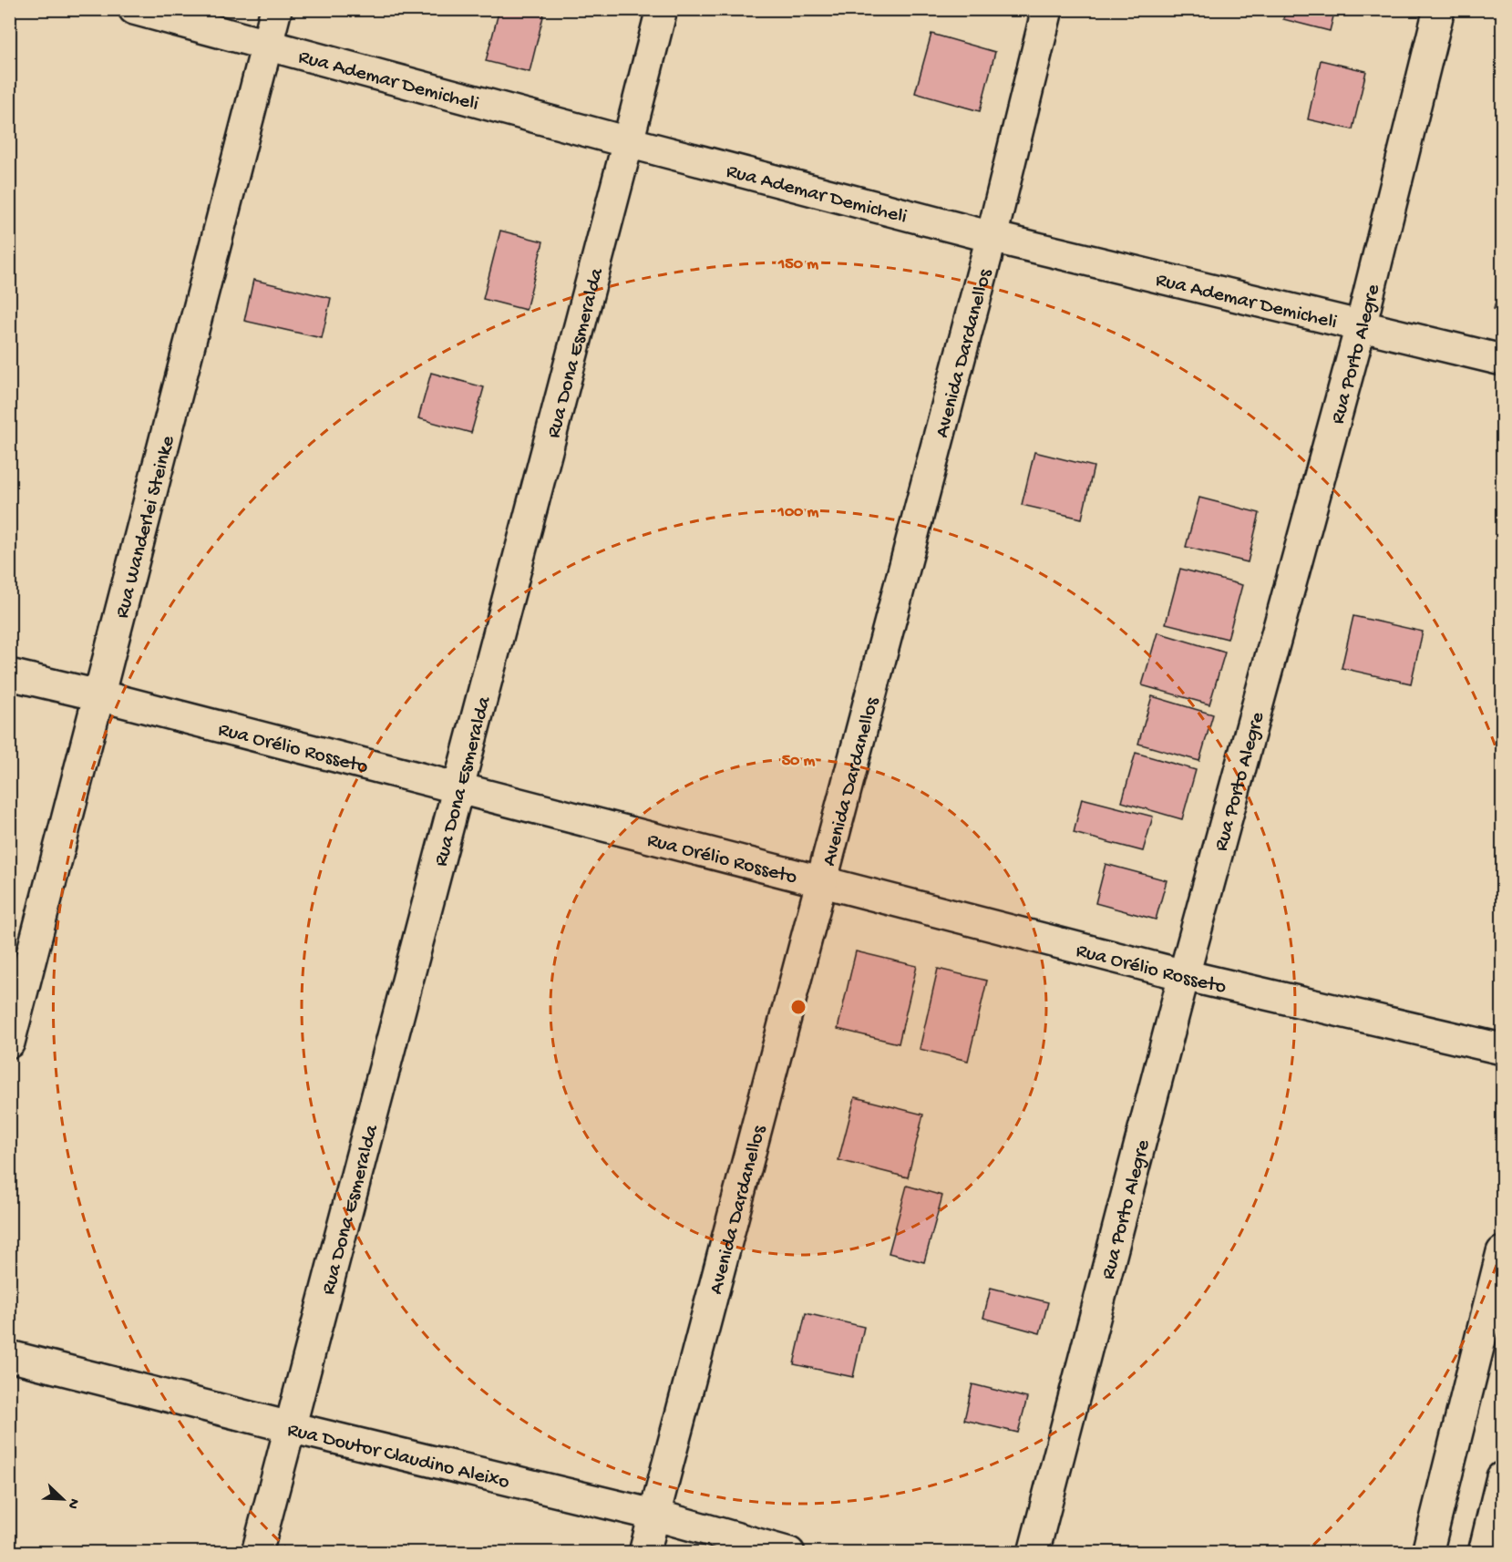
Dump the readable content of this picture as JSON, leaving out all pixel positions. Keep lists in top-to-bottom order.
{
  "streets": {
    "street": [
      "Rua Ademar Demicheli",
      "Rua Dona Esmeralda",
      "Avenida Dardanellos",
      "Rua Porto Alegre",
      "Rua Wanderlei Steinke",
      "Rua Orélio Rosseto",
      "Rua Doutor Claudino Aleixo"
    ]
  },
  "crossings": [
    ["Rua Ademar Demicheli", "Rua Dona Esmeralda"],
    ["Rua Ademar Demicheli", "Avenida Dardanellos"],
    ["Rua Ademar Demicheli", "Rua Porto Alegre"],
    ["Rua Ademar Demicheli", "Rua Wanderlei Steinke"],
    ["Rua Dona Esmeralda", "Rua Orélio Rosseto"],
    ["Rua Dona Esmeralda", "Rua Doutor Claudino Aleixo"],
    ["Avenida Dardanellos", "Rua Orélio Rosseto"],
    ["Avenida Dardanellos", "Rua Doutor Claudino Aleixo"],
    ["Rua Porto Alegre", "Rua Orélio Rosseto"],
    ["Rua Wanderlei Steinke", "Rua Orélio Rosseto"]
  ],
  "north": "bottom right",
  "rings": ["150 m", "100 m", "50 m"]
}
